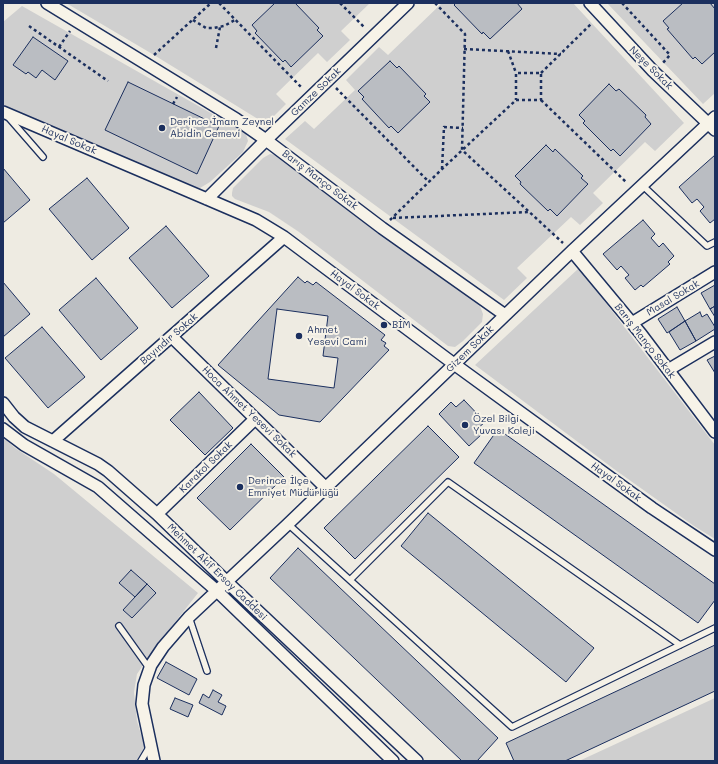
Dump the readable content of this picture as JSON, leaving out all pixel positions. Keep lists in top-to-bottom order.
{
  "streets": {
    "street": [
      "Neşe Sokak",
      "Gamze Sokak",
      "Hayal Sokak",
      "Barış Manço Sokak",
      "Masal Sokak",
      "Bayındır Sokak",
      "Gizem Sokak",
      "Hoca Ahmet Yesevi Sokak",
      "Karakol Sokak",
      "Mehmet Akif Ersoy Caddesi"
    ]
  },
  "crossings": [
    ["Neşe Sokak", "Gizem Sokak"],
    ["Gamze Sokak", "Hayal Sokak"],
    ["Gamze Sokak", "Barış Manço Sokak"],
    ["Hayal Sokak", "Bayındır Sokak"],
    ["Hayal Sokak", "Gizem Sokak"],
    ["Barış Manço Sokak", "Masal Sokak"],
    ["Barış Manço Sokak", "Gizem Sokak"],
    ["Bayındır Sokak", "Hoca Ahmet Yesevi Sokak"],
    ["Bayındır Sokak", "Mehmet Akif Ersoy Caddesi"],
    ["Gizem Sokak", "Hoca Ahmet Yesevi Sokak"],
    ["Gizem Sokak", "Mehmet Akif Ersoy Caddesi"],
    ["Hoca Ahmet Yesevi Sokak", "Karakol Sokak"],
    ["Karakol Sokak", "Mehmet Akif Ersoy Caddesi"]
  ],
  "places": [
    "Derince İmam Zeynel Abidin Cemevi",
    "BİM",
    "Ahmet Yesevi Cami",
    "Özel Bilgi Yuvası Koleji",
    "Derince İlçe Emniyet Müdürlüğü"
  ]
}
